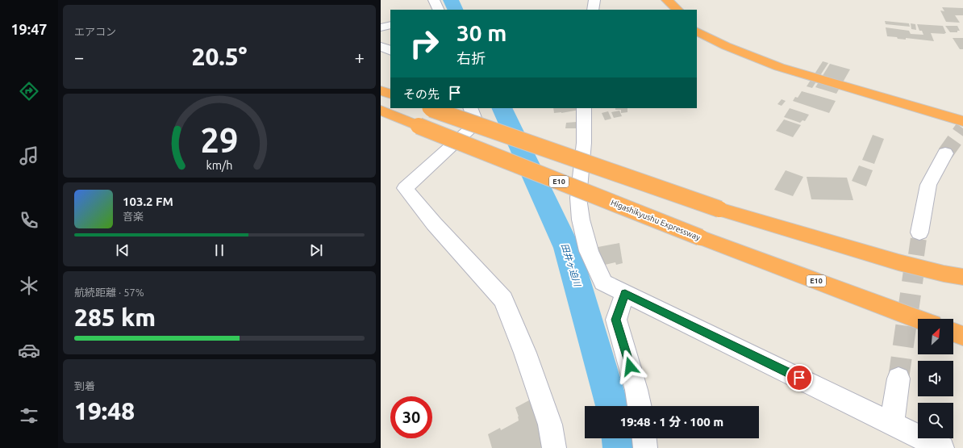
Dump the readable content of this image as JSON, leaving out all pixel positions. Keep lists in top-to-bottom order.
{
  "streets": {
    "highway": ["E10", "Higashikyushu Expressway"]
  },
  "water": ["田井ヶ迫川"],
  "north": "top right",
  "page": {
    "tabs": "19:47",
    "tile": [
      "エアコン",
      ["航続距離 · 57%", "285 km"],
      ["到着", "19:48"]
    ],
    "turn": ["30 m", "右折"],
    "heat": ["−", "20.5°", "+"],
    "then": "その先",
    "song": ["103.2 FM", "音楽"],
    "limit": "30",
    "trip": "19:48 · 1 分 · 100 m",
    "gauge": ["29", "km/h"]
  }
}
